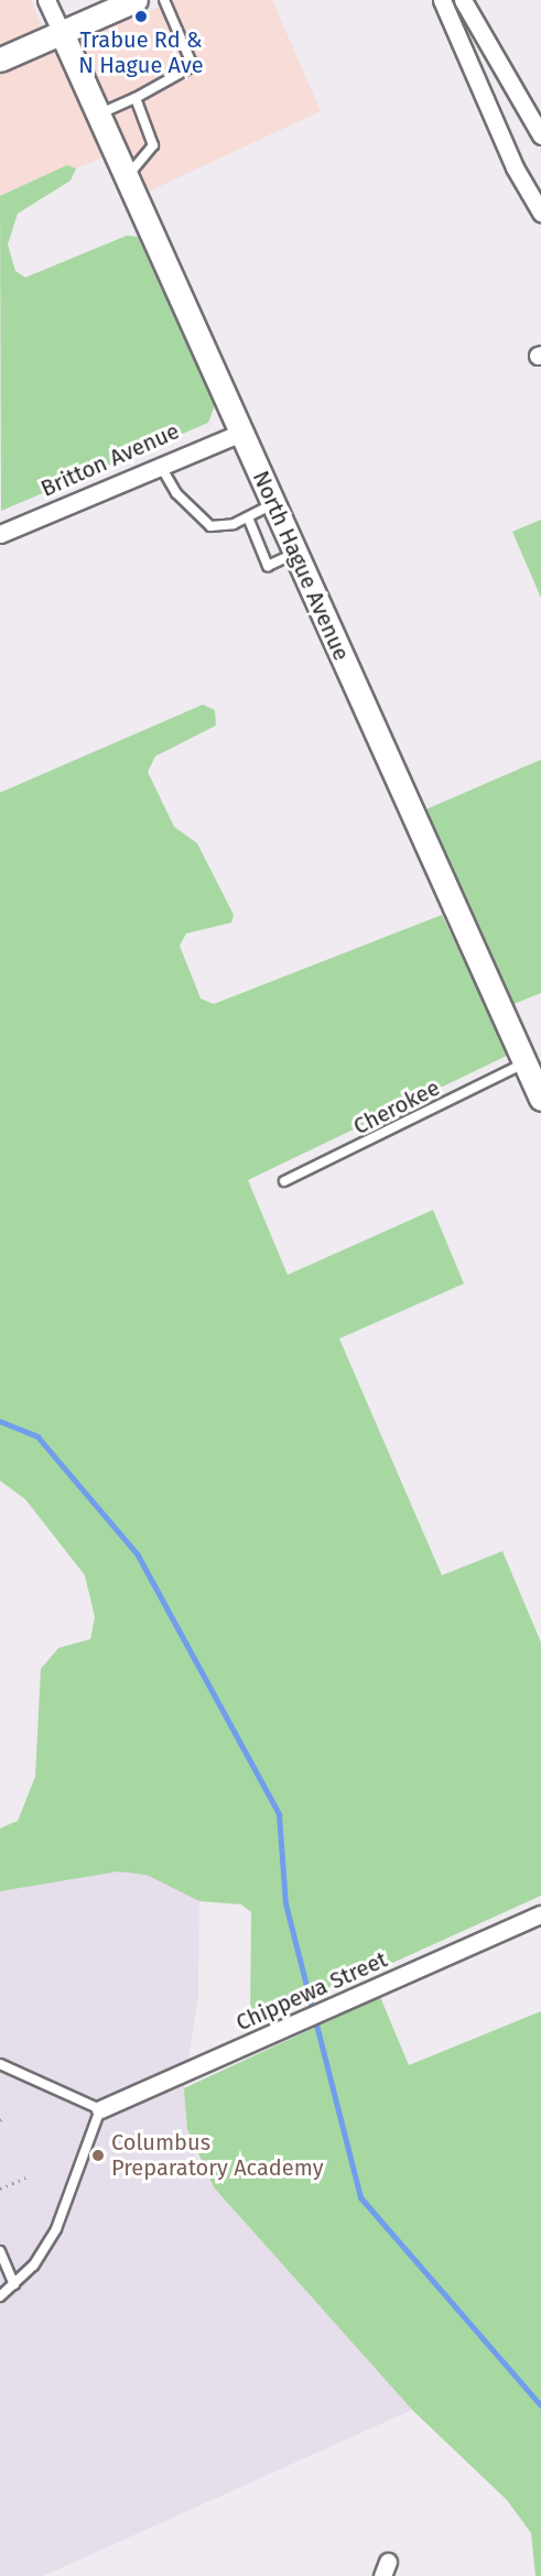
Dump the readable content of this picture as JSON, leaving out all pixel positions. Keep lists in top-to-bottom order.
{
  "streets": {
    "main road": ["North Hague Avenue"],
    "street": ["Britton Avenue", "Chippewa Street"],
    "lane": ["Cherokee"]
  },
  "crossings": [
    ["Britton Avenue", "North Hague Avenue"],
    ["North Hague Avenue", "Cherokee"]
  ],
  "places": ["Trabue Rd & N Hague Ave", "Columbus Preparatory Academy"]
}
